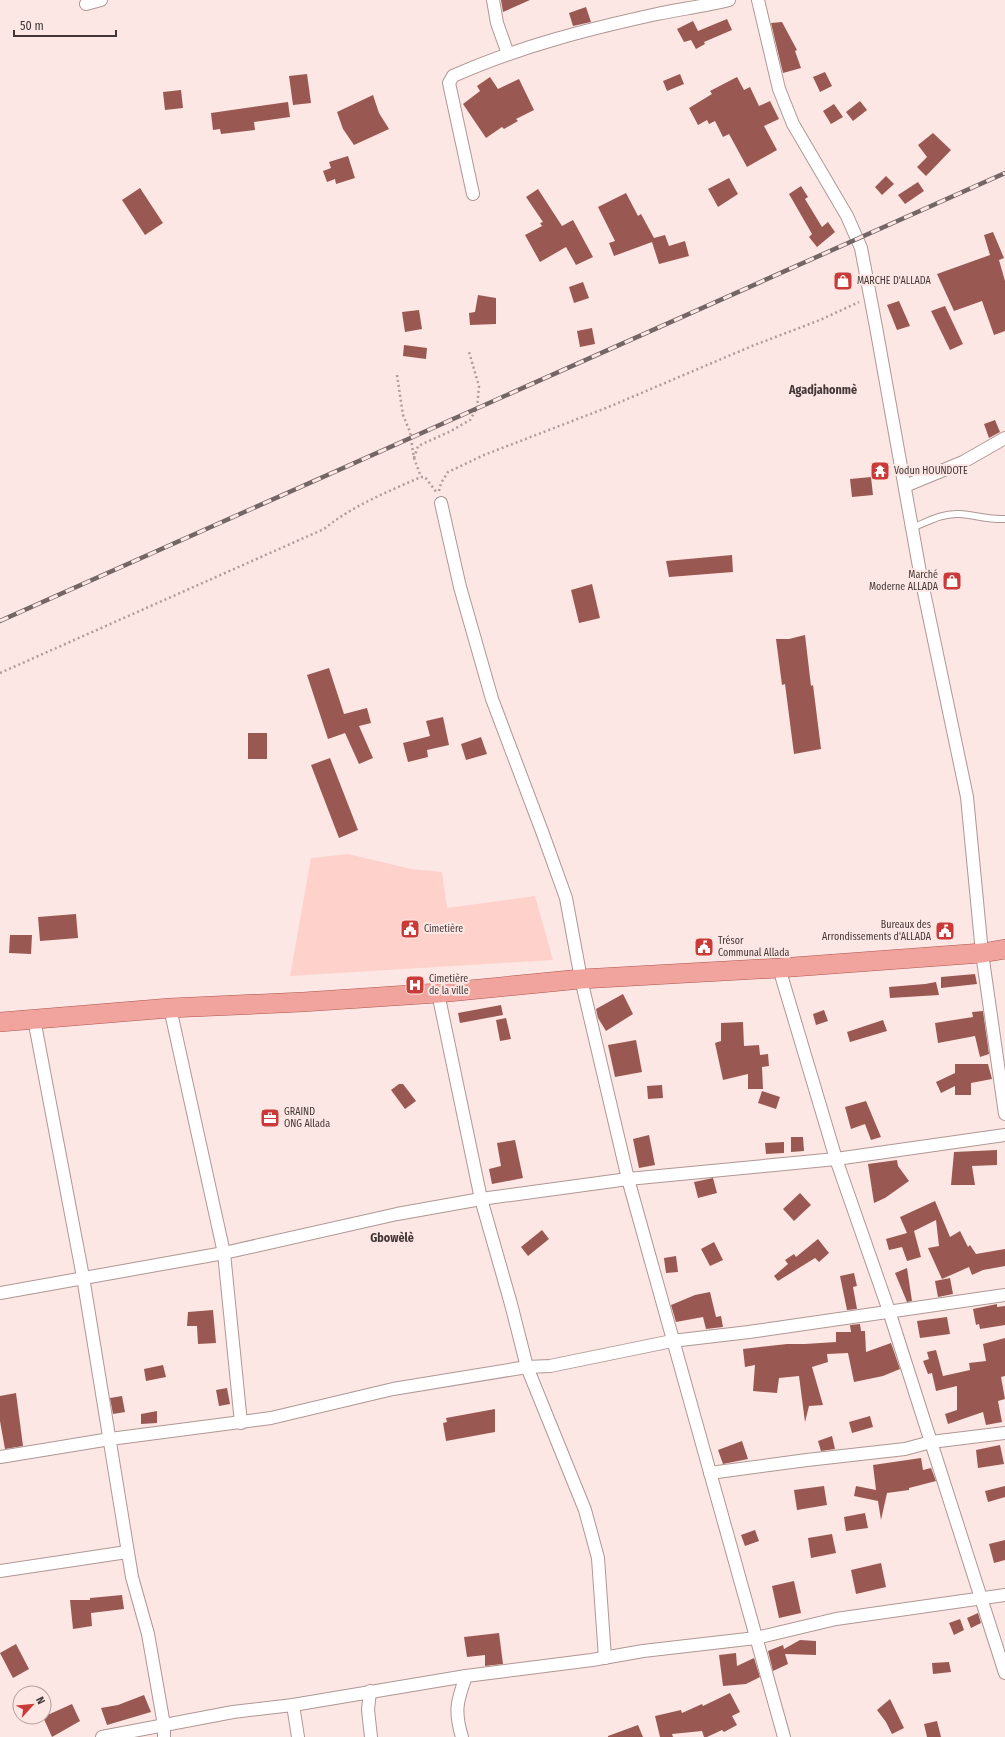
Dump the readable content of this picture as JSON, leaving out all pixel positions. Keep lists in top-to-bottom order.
{
  "districts": ["Agadjahonmè", "Gbowèlè"],
  "places": {
    "shop": ["MARCHE D'ALLADA", "Marché Moderne ALLADA"],
    "temple": ["Vodun HOUNDOTE"],
    "public building": ["Cimetière", "Bureaux des Arrondissements d'ALLADA", "Trésor Communal Allada"],
    "hospital": ["Cimetière de la ville"],
    "office": ["GRAIND ONG Allada"]
  },
  "scale_bar": "50 m",
  "north": "top right"
}
